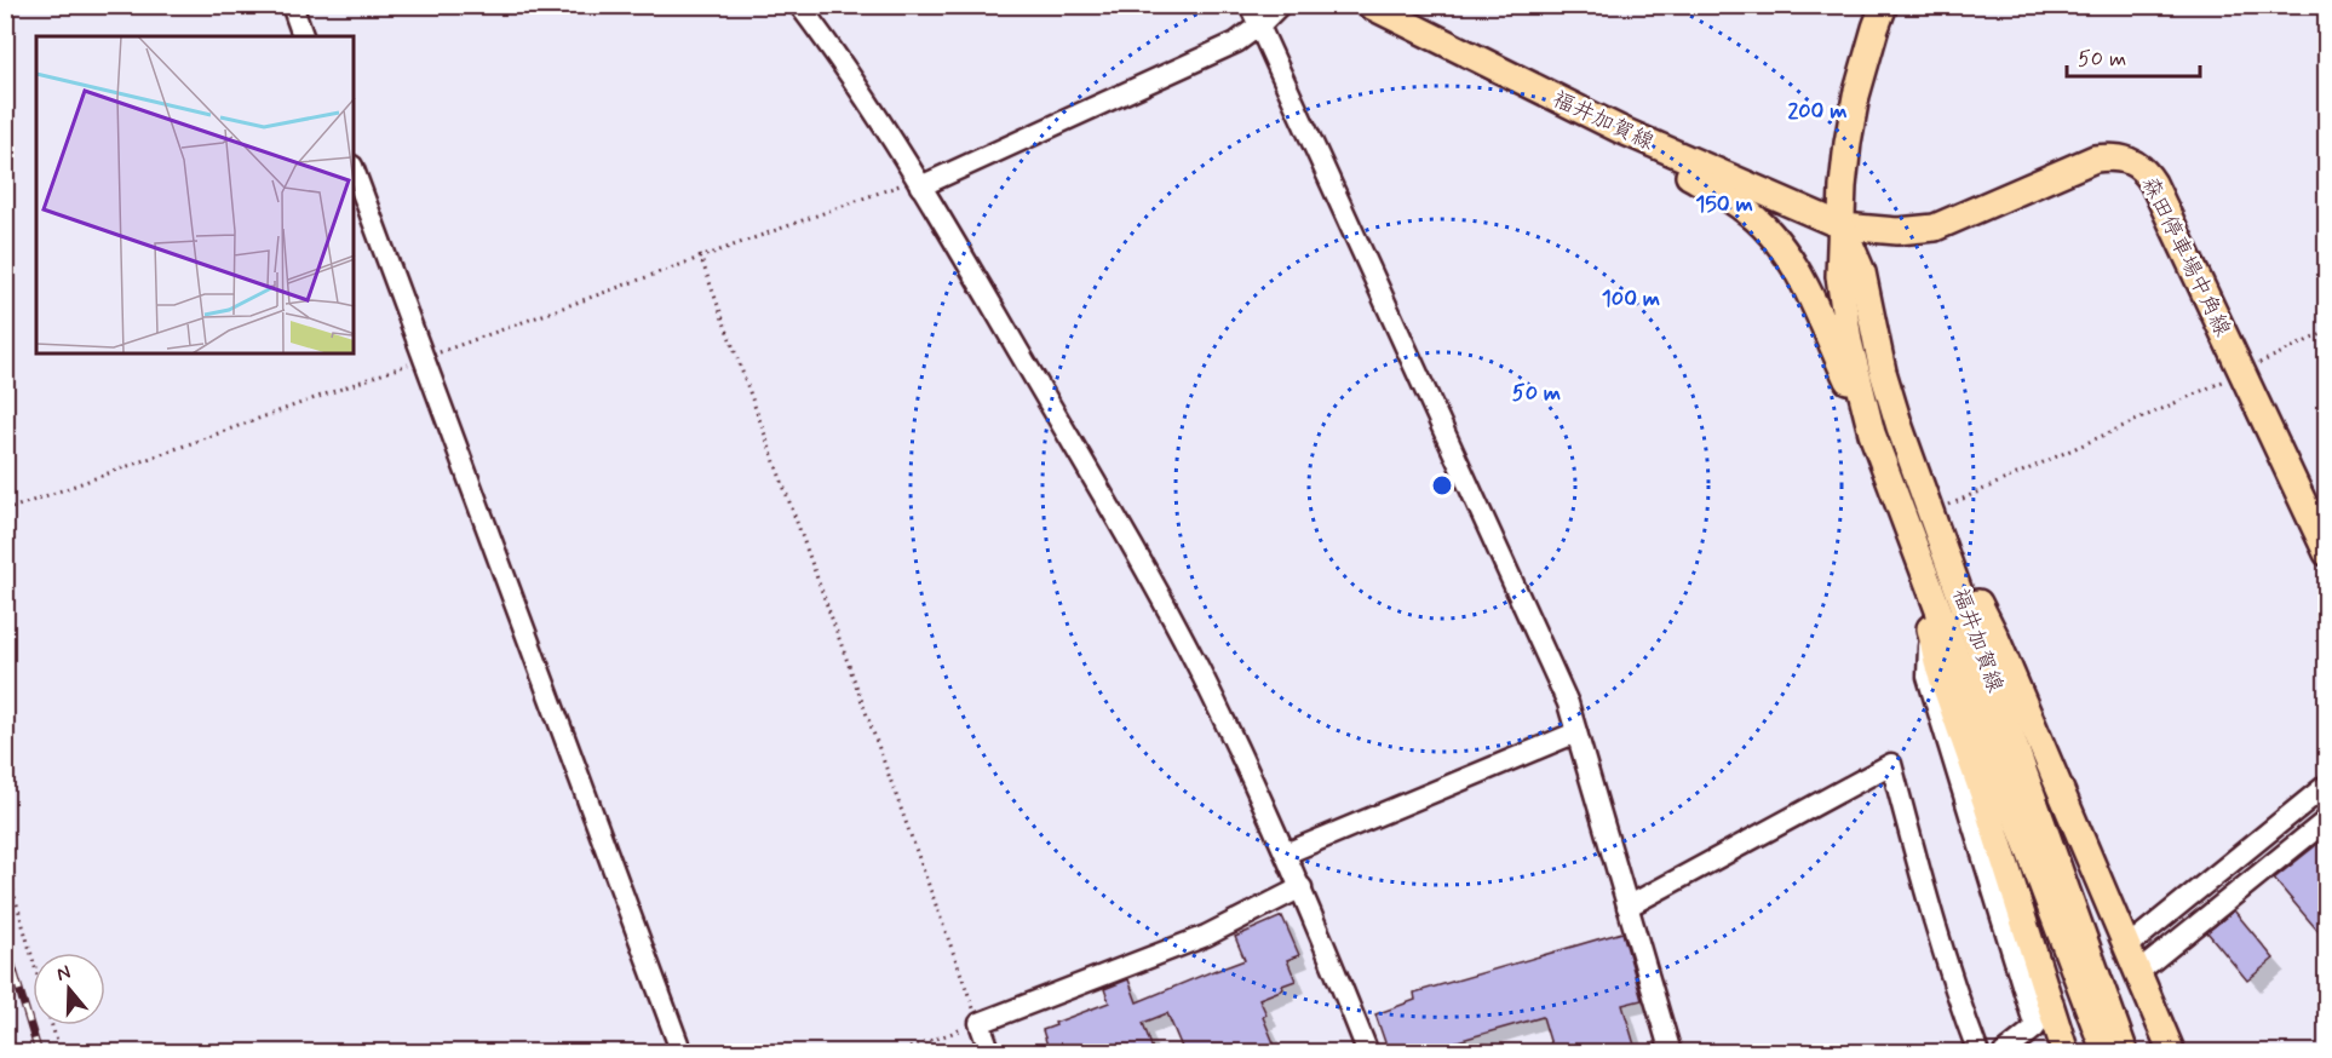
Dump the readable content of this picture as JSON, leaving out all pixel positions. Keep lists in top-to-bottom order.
{
  "streets": {
    "main road": ["福井加賀線", "森田停車場中角線"]
  },
  "crossings": [
    ["福井加賀線", "森田停車場中角線"]
  ],
  "scale_bar": "50 m",
  "north": "top",
  "rings": [
    "200 m",
    "150 m",
    "100 m",
    "50 m"
  ]
}
